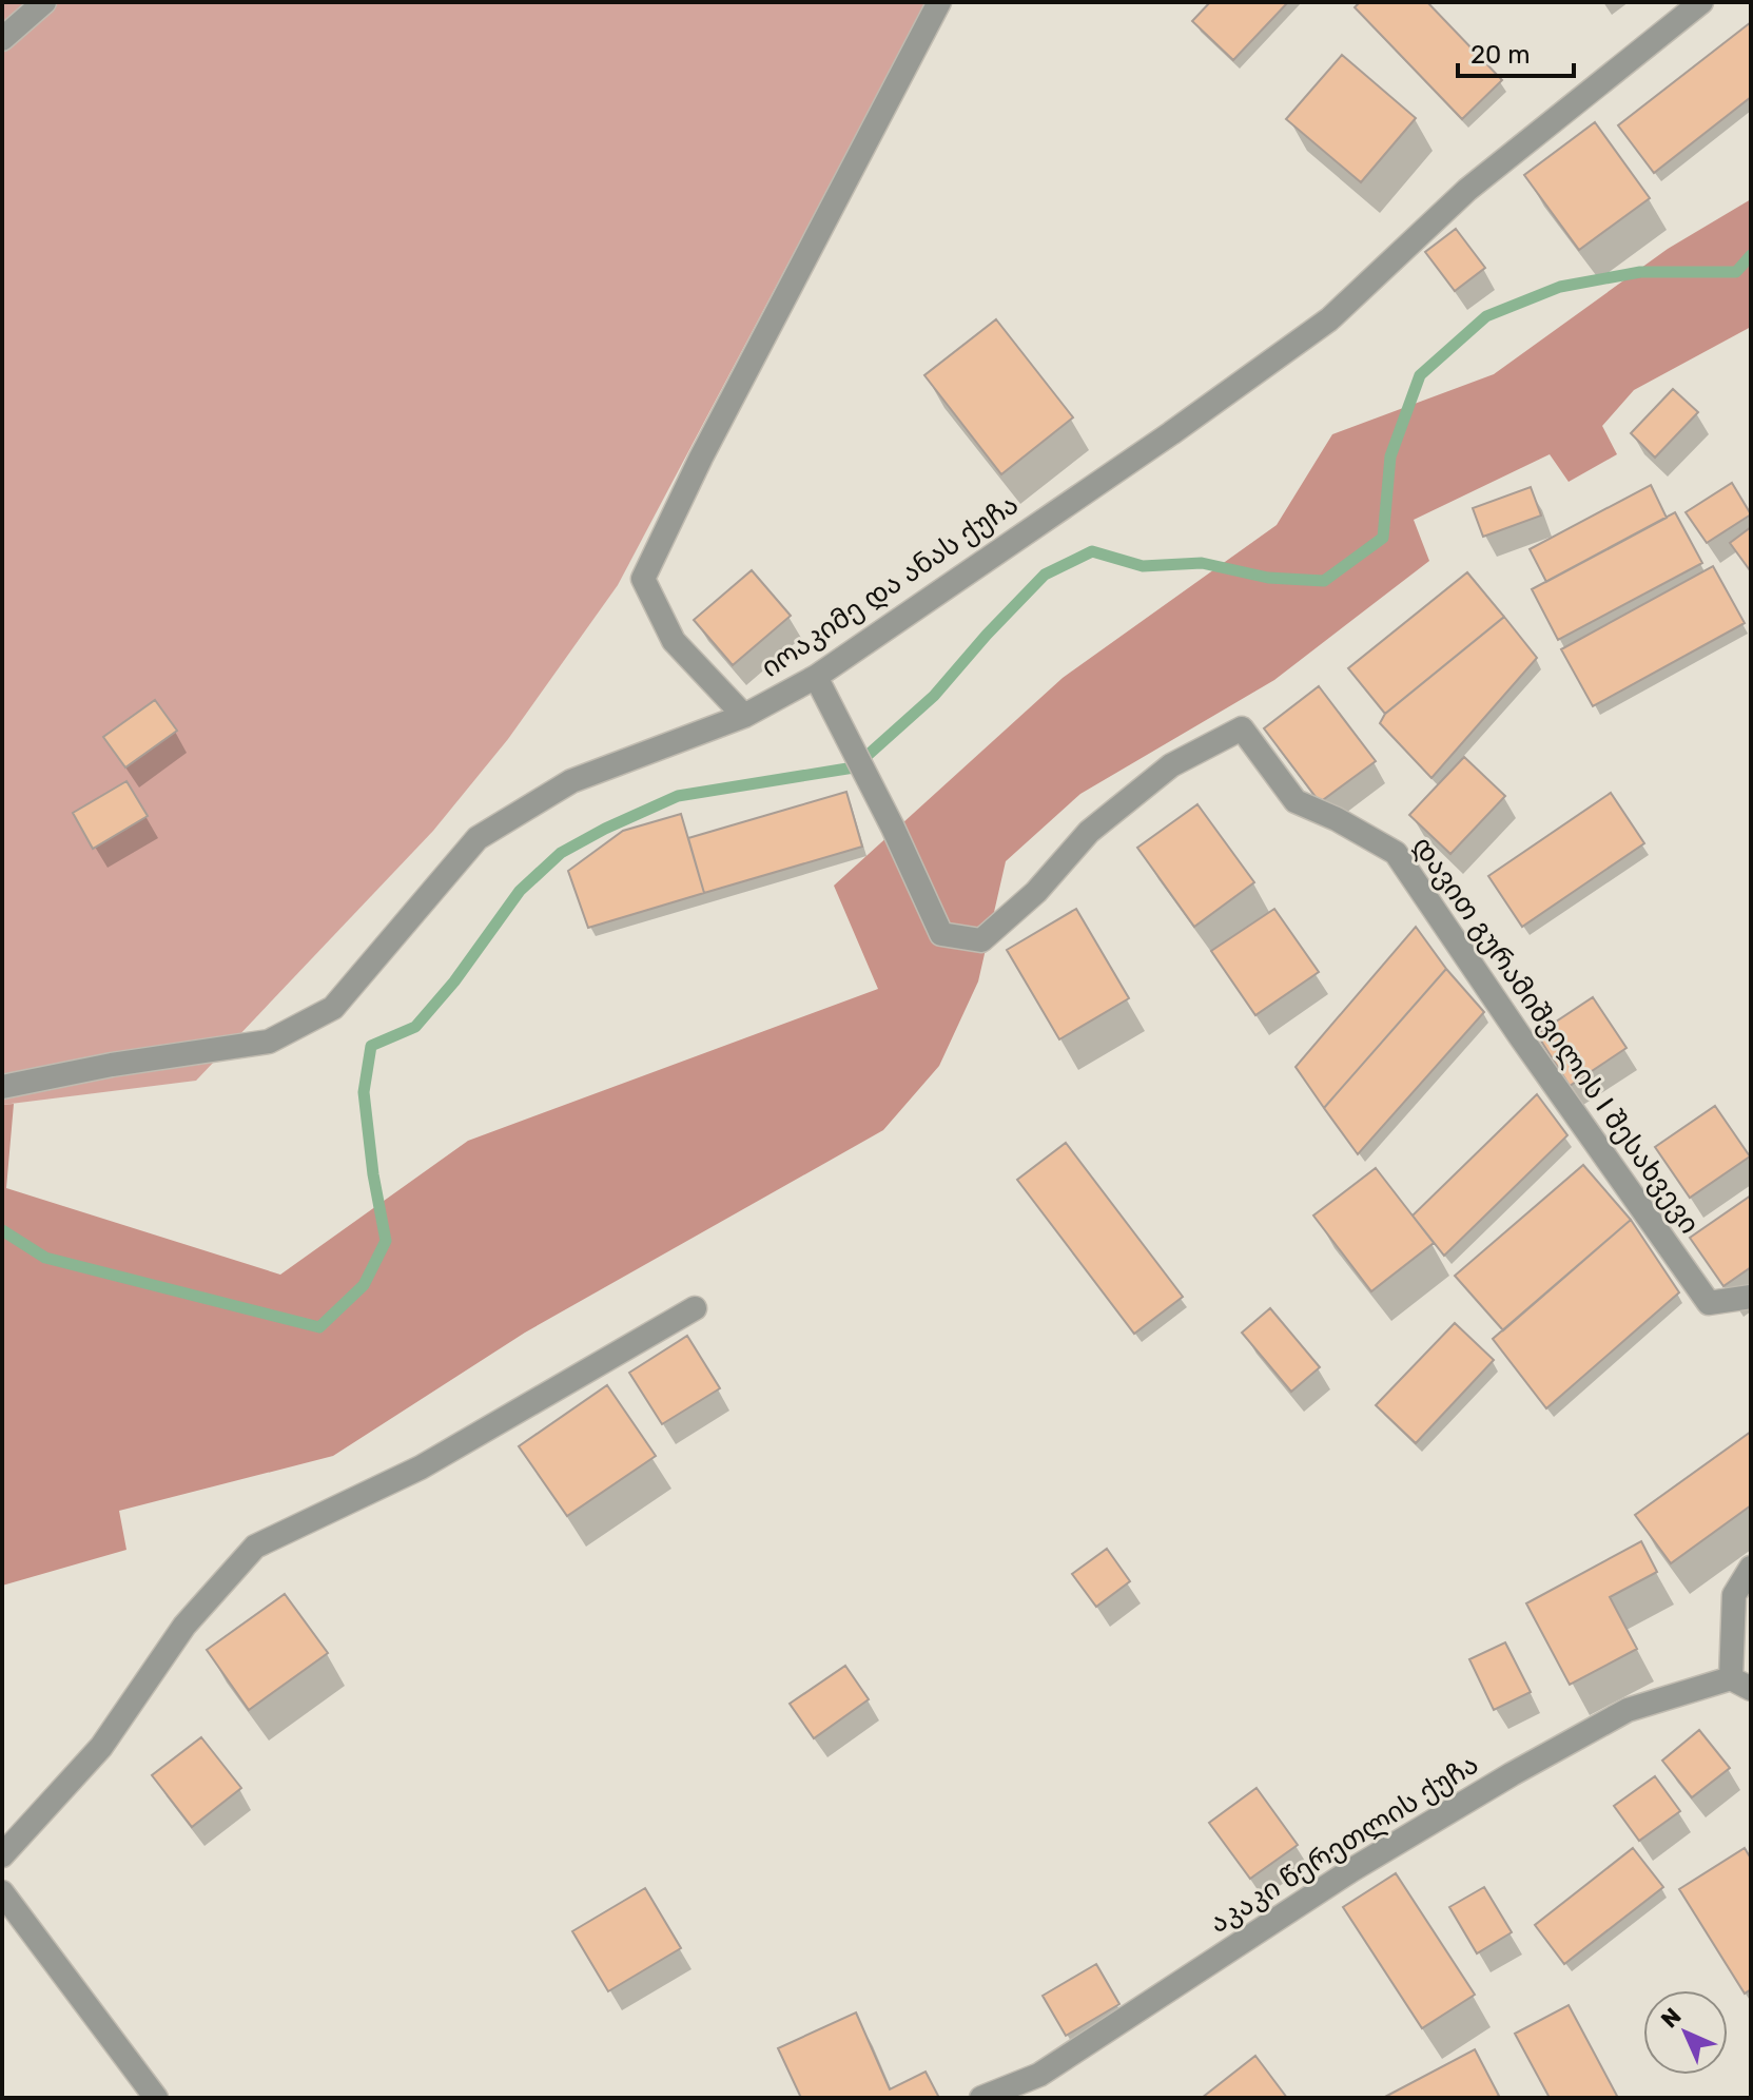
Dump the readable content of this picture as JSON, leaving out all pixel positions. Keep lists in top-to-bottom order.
{
  "streets": {
    "street": ["იოაკიმე და ანას ქუჩა", "დავით გურამიშვილის I შესახვევი", "აკაკი წერეთლის ქუჩა"]
  },
  "crossings": [
    ["იოაკიმე და ანას ქუჩა", "დავით გურამიშვილის I შესახვევი"]
  ],
  "scale_bar": "20 m",
  "north": "top left"
}
